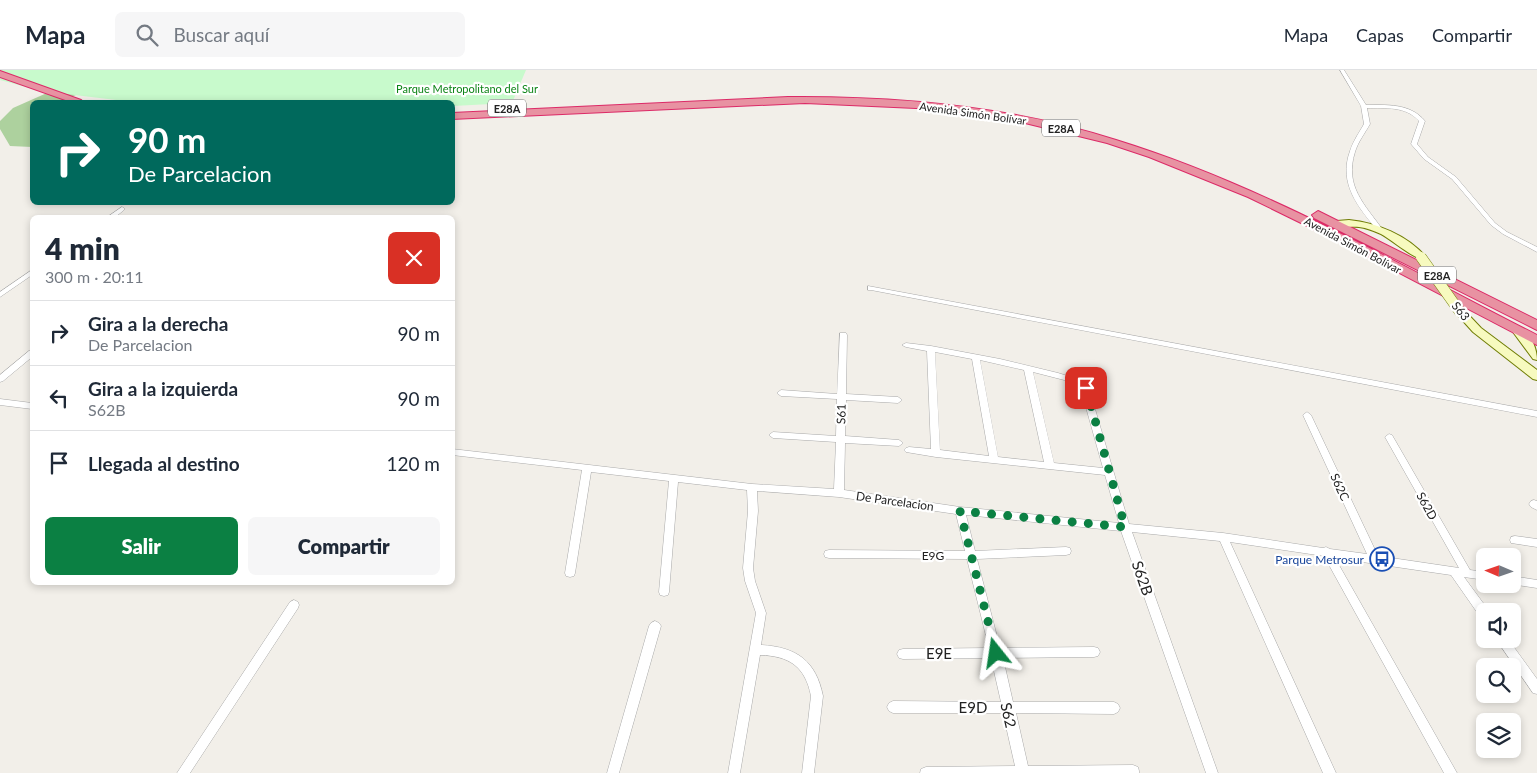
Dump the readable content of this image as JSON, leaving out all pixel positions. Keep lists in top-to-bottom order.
{
  "streets": {
    "highway": ["E28A", "Avenida Simón Bolívar"],
    "main road": ["S63"],
    "street": [
      "S61",
      "S62C",
      "De Parcelacion",
      "S62D",
      "E9G",
      "S62B",
      "E9E",
      "E9D",
      "S62"
    ]
  },
  "crossings": [
    ["Avenida Simón Bolívar", "S63"],
    ["S61", "De Parcelacion"],
    ["S62C", "De Parcelacion"],
    ["De Parcelacion", "S62D"],
    ["De Parcelacion", "S62B"],
    ["De Parcelacion", "S62"],
    ["E9G", "S62"],
    ["E9E", "S62"],
    ["E9D", "S62"]
  ],
  "parks": ["Parque Metropolitano del Sur"],
  "places": {
    "bus stop": ["Parque Metrosur"]
  },
  "north": "left",
  "page": {
    "header": "Mapa",
    "search": "Buscar aquí",
    "nav": ["Mapa", "Capas", "Compartir"],
    "turn": ["90 m", "De Parcelacion"],
    "heading": ["4 min", "300 m · 20:11"],
    "list": [
      {
        "name": "Gira a la derecha",
        "note": "De Parcelacion",
        "value": "90 m"
      },
      {
        "name": "Gira a la izquierda",
        "note": "S62B",
        "value": "90 m"
      },
      {
        "name": "Llegada al destino",
        "value": "120 m"
      }
    ],
    "buttons": ["Salir", "Compartir"]
  }
}
